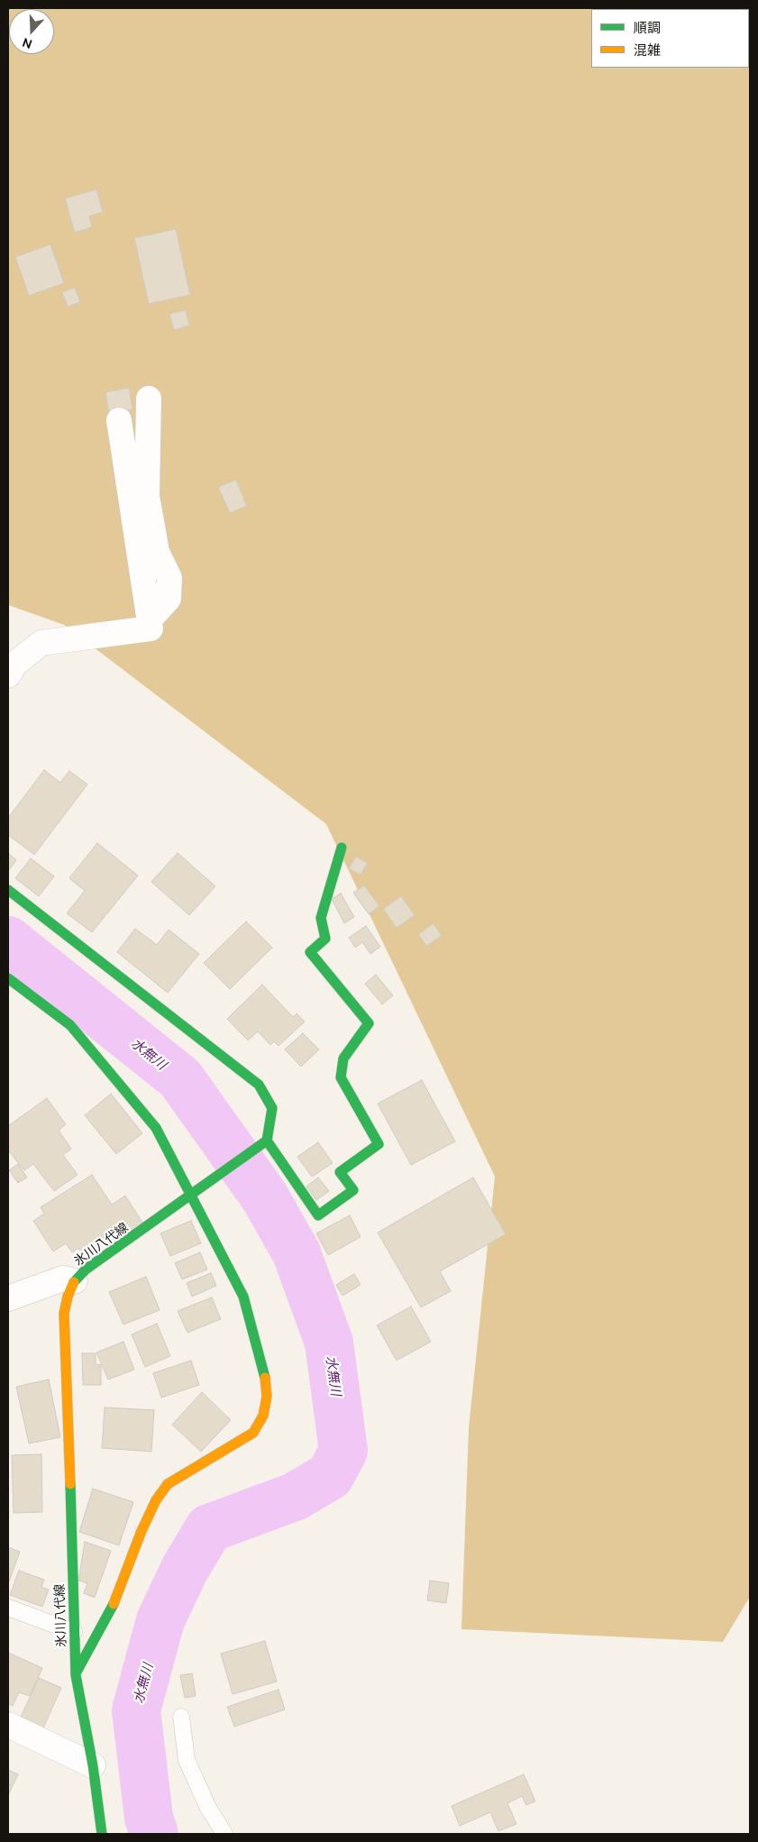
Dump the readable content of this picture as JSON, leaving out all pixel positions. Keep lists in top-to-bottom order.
{
  "streets": {
    "street": ["氷川八代線"]
  },
  "water": ["水無川"],
  "legend": ["順調", "混雑"],
  "north": "bottom"
}
